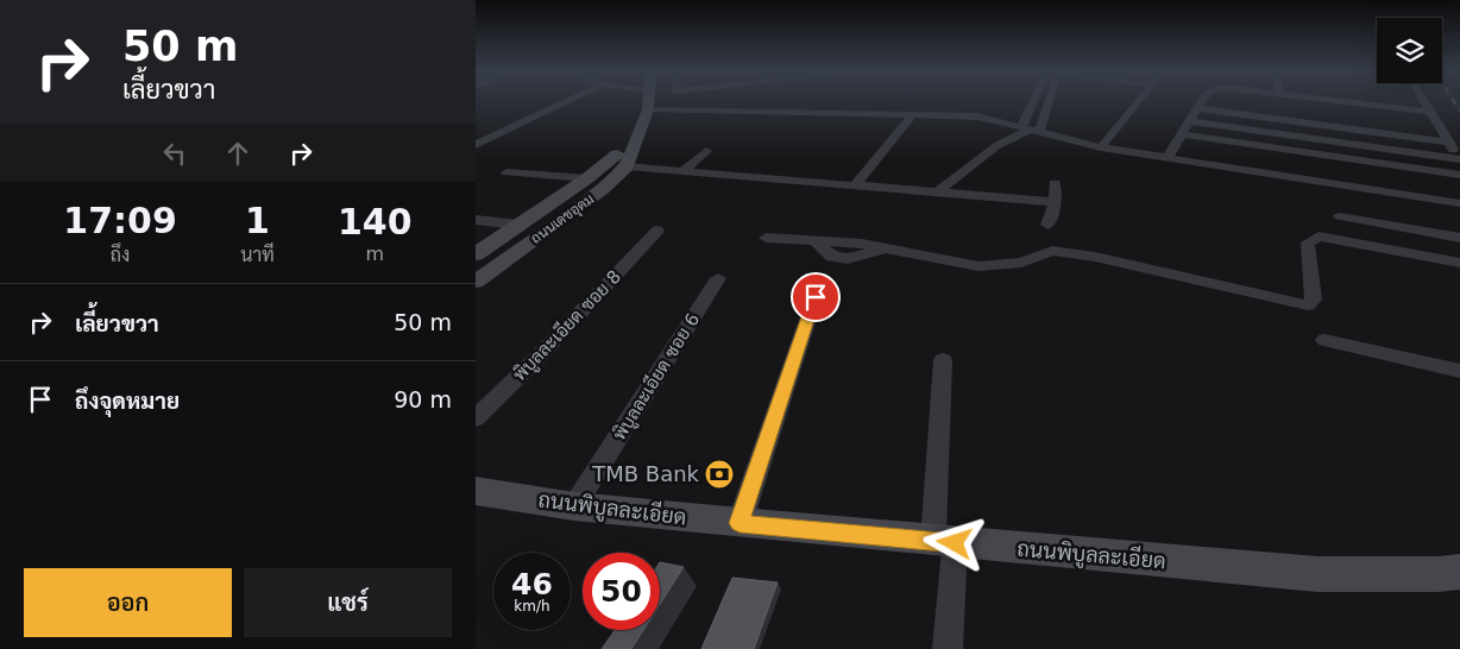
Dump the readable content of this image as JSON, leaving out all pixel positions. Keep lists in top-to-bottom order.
{
  "streets": {
    "main road": ["ถนนเดชอุดม", "ถนนพิบูลละเอียด"],
    "street": ["พิบูลละเอียด ซอย 8", "พิบูลละเอียด ซอย 6"]
  },
  "crossings": [
    ["พิบูลละเอียด ซอย 6", "ถนนพิบูลละเอียด"]
  ],
  "places": {
    "bank": ["TMB Bank"]
  },
  "page": {
    "turn": ["50 m", "เลี้ยวขวา"],
    "eta": [
      "17:09",
      "ถึง",
      "1",
      "นาที",
      "140",
      "m"
    ],
    "list": [
      {
        "name": "เลี้ยวขวา",
        "value": "50 m"
      },
      {
        "name": "ถึงจุดหมาย",
        "value": "90 m"
      }
    ],
    "speed": "46 km/h",
    "limit": "50",
    "buttons": ["ออก", "แชร์"]
  }
}
